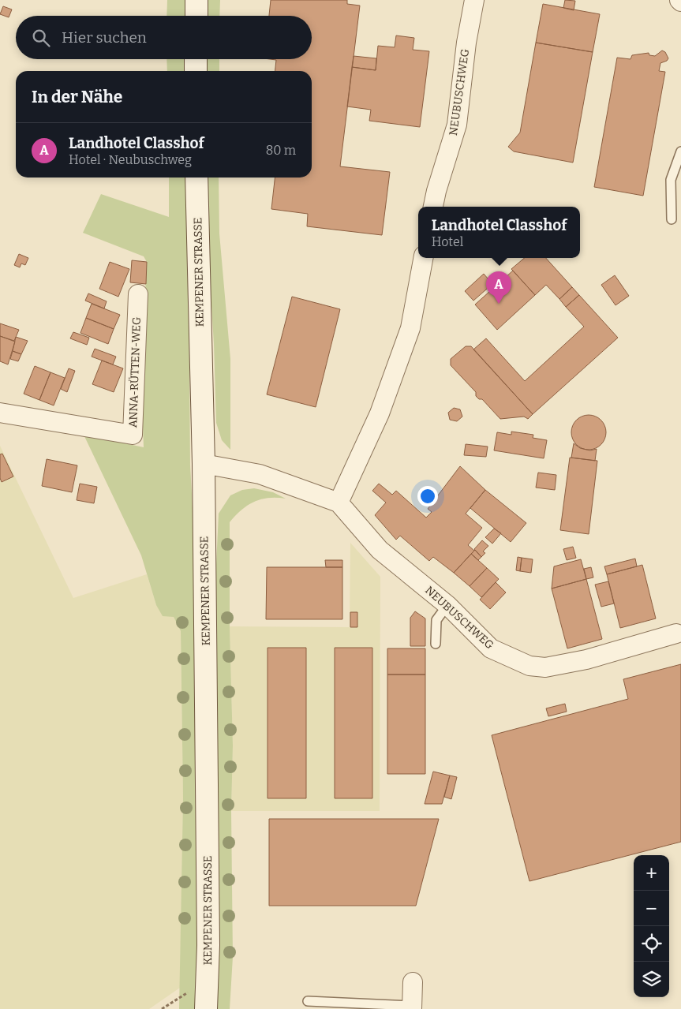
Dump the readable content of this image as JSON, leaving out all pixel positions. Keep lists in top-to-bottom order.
{
  "streets": {
    "main road": ["KEMPENER STRASSE"],
    "street": ["NEUBUSCHWEG", "ANNA-RÜTTEN-WEG"]
  },
  "crossings": [
    ["NEUBUSCHWEG", "KEMPENER STRASSE"]
  ],
  "page": {
    "search": "Hier suchen",
    "heading": "In der Nähe",
    "list": [
      {
        "mark": "A",
        "name": "Landhotel Classhof",
        "note": "Hotel · Neubuschweg",
        "value": "80 m"
      }
    ],
    "popup": ["Landhotel Classhof", "Hotel"],
    "pins": "A",
    "map_buttons": ["+", "−"]
  }
}
